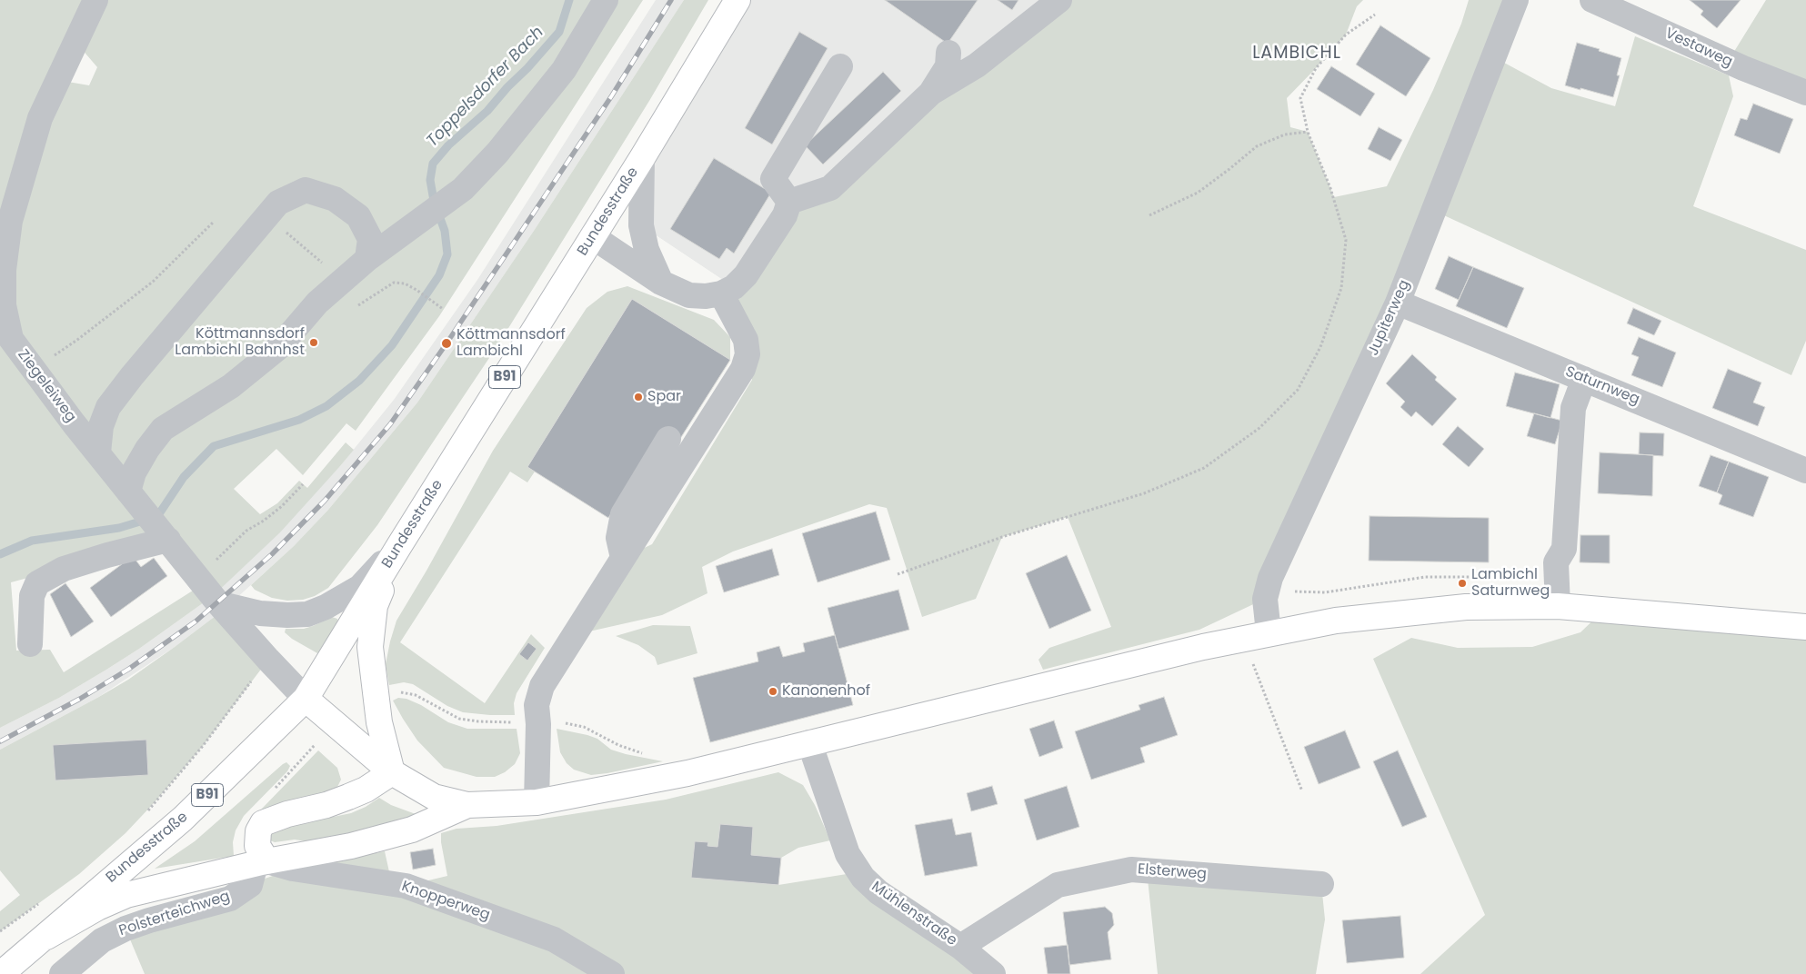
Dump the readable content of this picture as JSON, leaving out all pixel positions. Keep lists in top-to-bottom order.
{
  "streets": {
    "main road": ["Bundesstraße", "B91"],
    "street": [
      "Vestaweg",
      "Jupiterweg",
      "Ziegeleiweg",
      "Saturnweg",
      "Elsterweg",
      "Knopperweg",
      "Polsterteichweg",
      "Mühlenstraße"
    ]
  },
  "crossings": [
    ["Bundesstraße", "Ziegeleiweg"],
    ["Jupiterweg", "Saturnweg"],
    ["Elsterweg", "Mühlenstraße"],
    ["Knopperweg", "Polsterteichweg"]
  ],
  "districts": ["LAMBICHL"],
  "water": ["Toppelsdorfer Bach"],
  "places": [
    "Köttmannsdorf Lambichl Bahnhst",
    "Köttmannsdorf Lambichl",
    "Spar",
    "Lambichl Saturnweg",
    "Kanonenhof"
  ]
}
